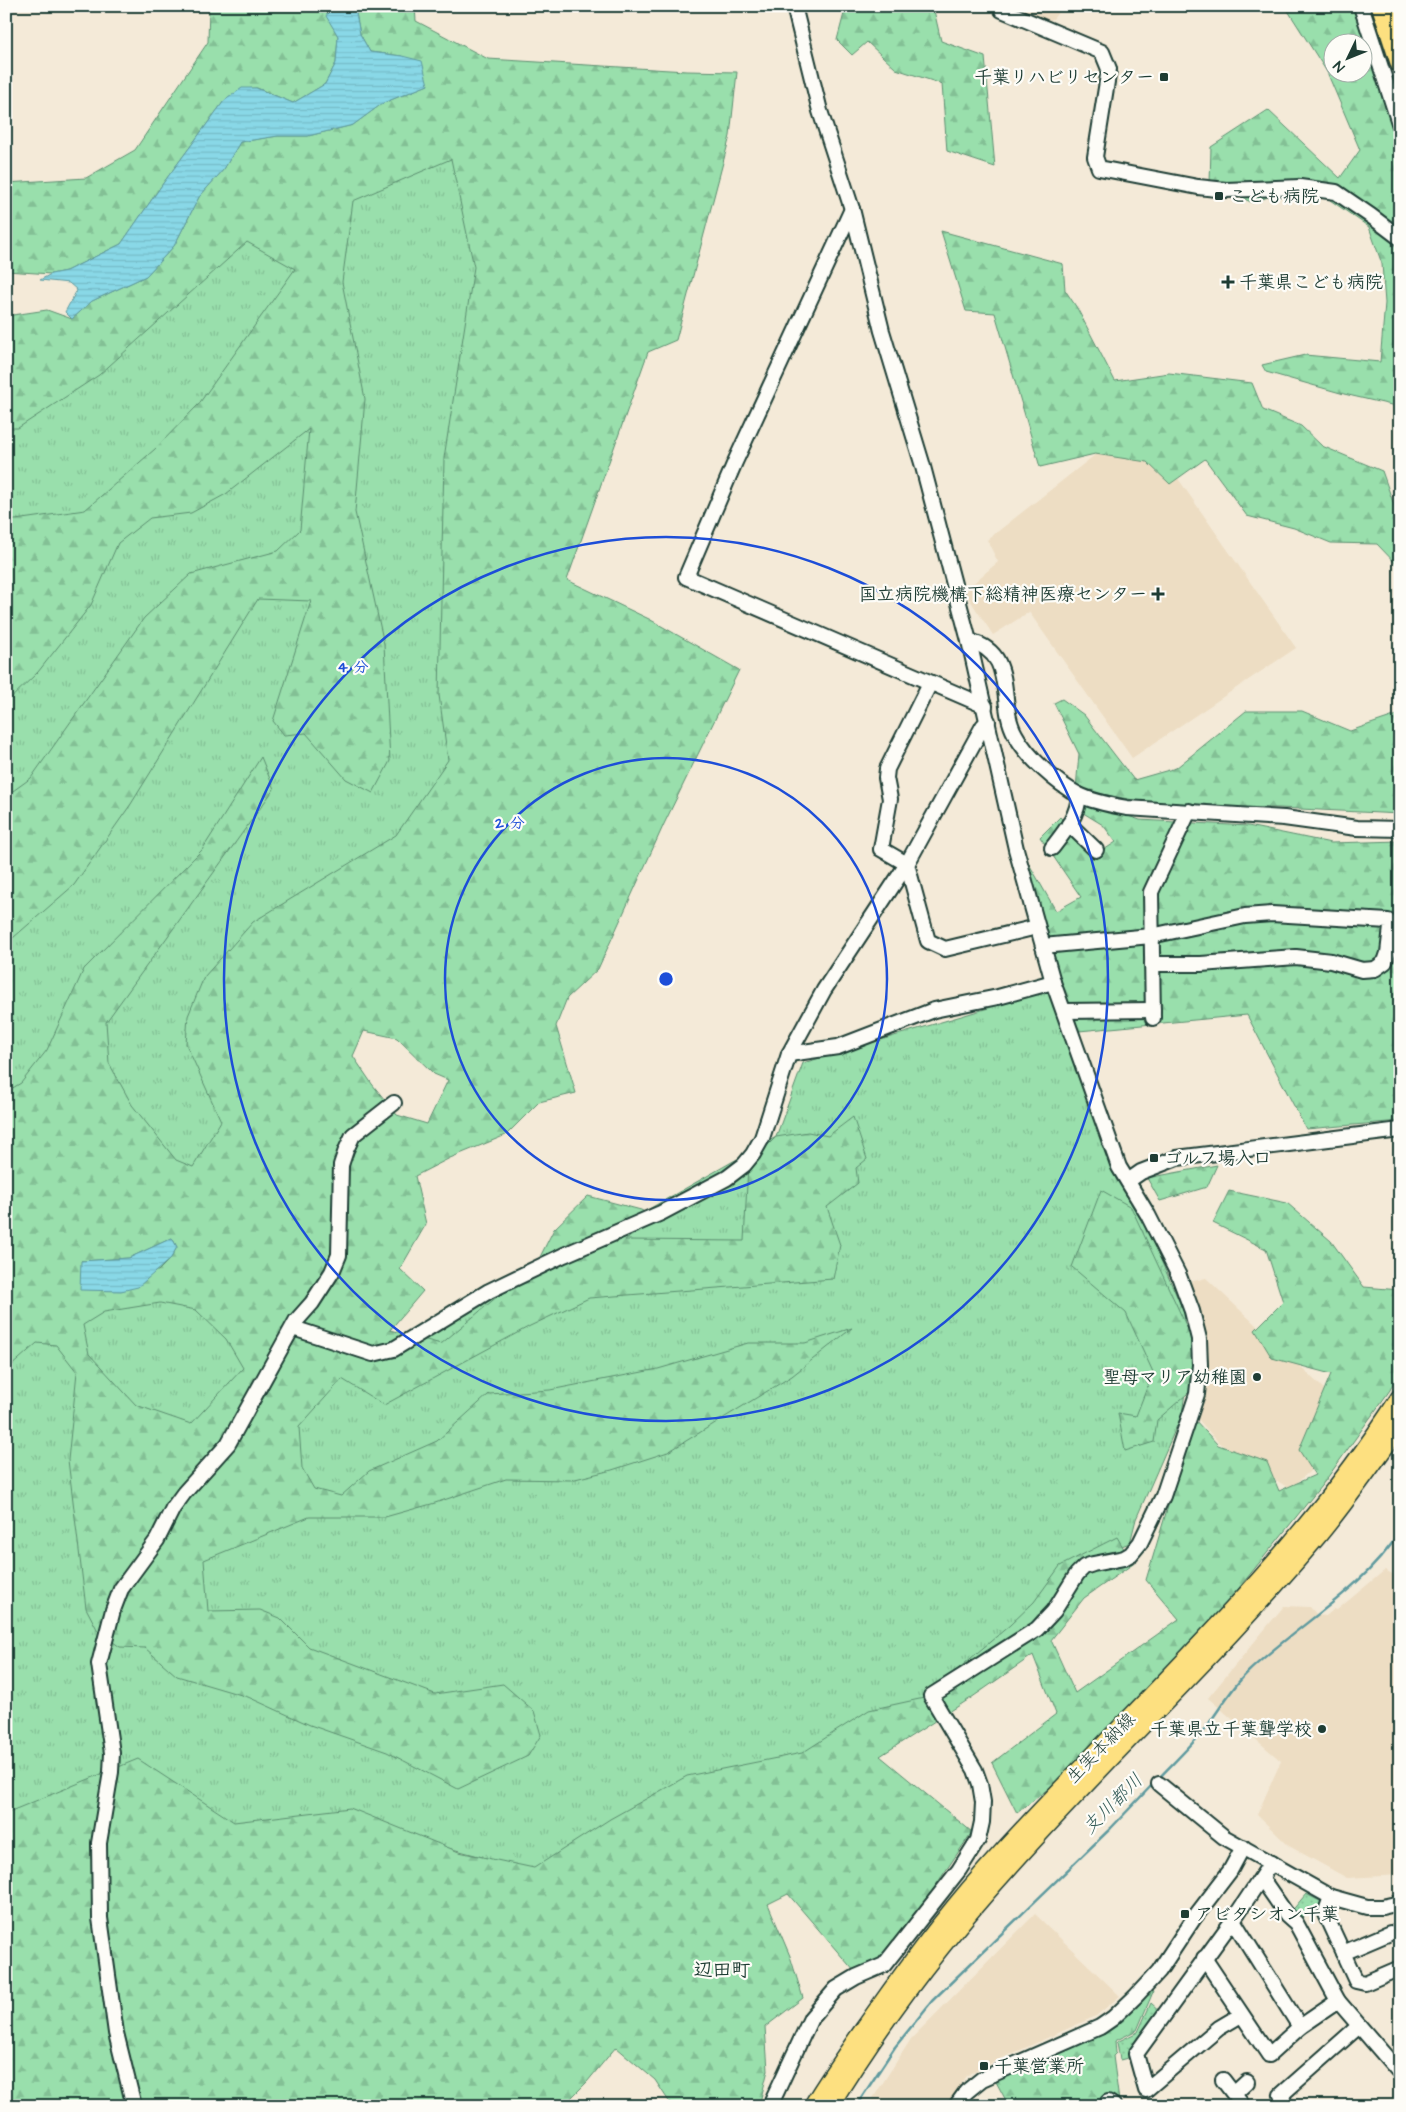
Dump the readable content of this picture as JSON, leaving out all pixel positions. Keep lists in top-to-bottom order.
{
  "streets": {
    "main road": ["生実本納線"]
  },
  "districts": ["辺田町"],
  "water": ["支川都川"],
  "places": {
    "transit": [
      "千葉リハビリセンター",
      "こども病院",
      "ゴルフ場入口",
      "アビタシオン千葉",
      "千葉営業所"
    ],
    "health": ["千葉県こども病院", "国立病院機構下総精神医療センター"],
    "other": ["聖母マリア幼稚園", "千葉県立千葉聾学校"]
  },
  "north": "bottom left",
  "rings": ["4 分", "2 分"]
}
